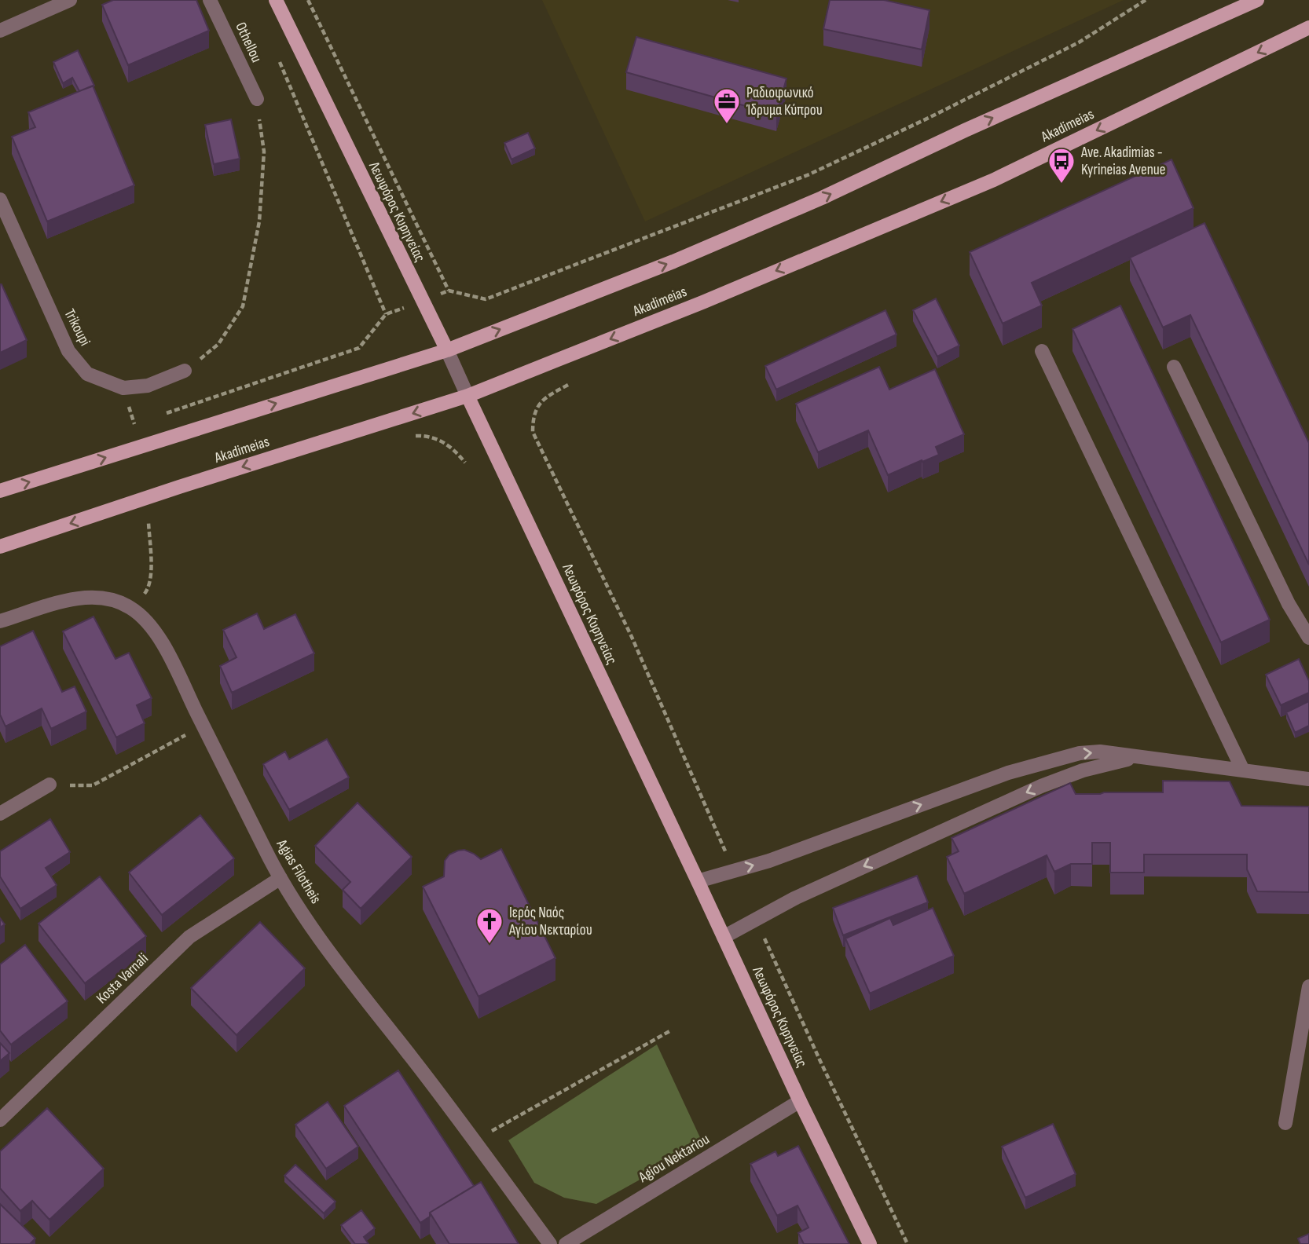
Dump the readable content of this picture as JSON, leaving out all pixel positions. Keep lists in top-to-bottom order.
{
  "streets": {
    "main road": ["Akadimeias", "Λεωφόρος Κυρηνείας"],
    "street": [
      "Othellou",
      "Trikoupi",
      "Agias Filotheis",
      "Kosta Varnali",
      "Agiou Nektariou"
    ]
  },
  "crossings": [
    ["Akadimeias", "Λεωφόρος Κυρηνείας"],
    ["Λεωφόρος Κυρηνείας", "Agiou Nektariou"],
    ["Agias Filotheis", "Kosta Varnali"]
  ],
  "places": {
    "office": ["Ραδιοφωνικό Ίδρυμα Κύπρου"],
    "bus stop": ["Ave. Akadimias - Kyrineias Avenue"],
    "church": ["Ιερός Ναός Αγίου Νεκταρίου"]
  }
}
